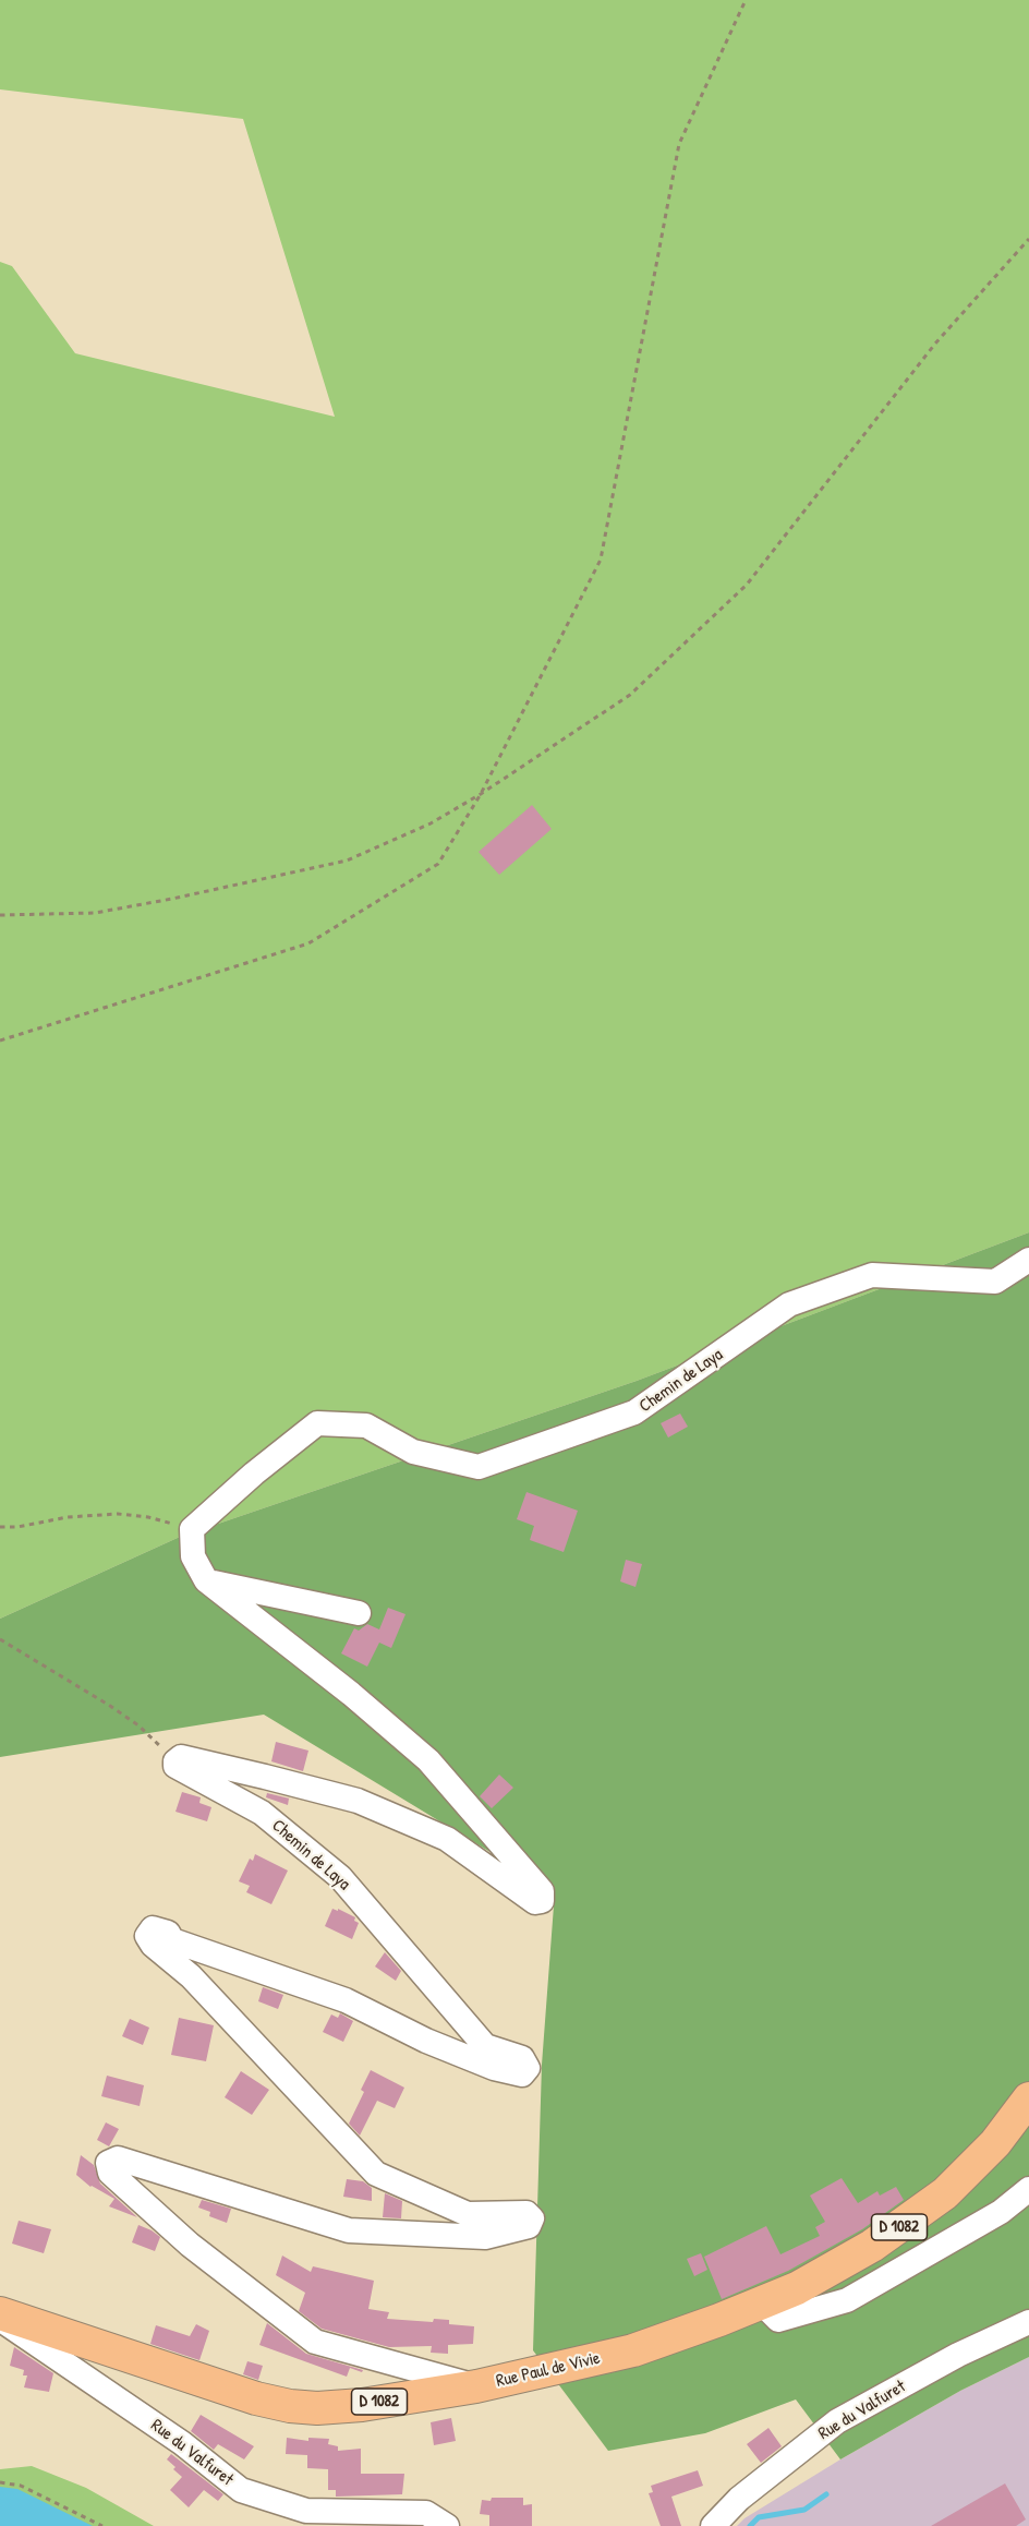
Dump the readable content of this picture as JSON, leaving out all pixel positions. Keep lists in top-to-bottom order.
{
  "streets": {
    "main road": ["D 1082", "Rue Paul de Vivie"],
    "street": ["Chemin de Laya", "Rue du Valfuret"]
  },
  "crossings": [
    ["Chemin de Laya", "Rue Paul de Vivie"]
  ]
}
